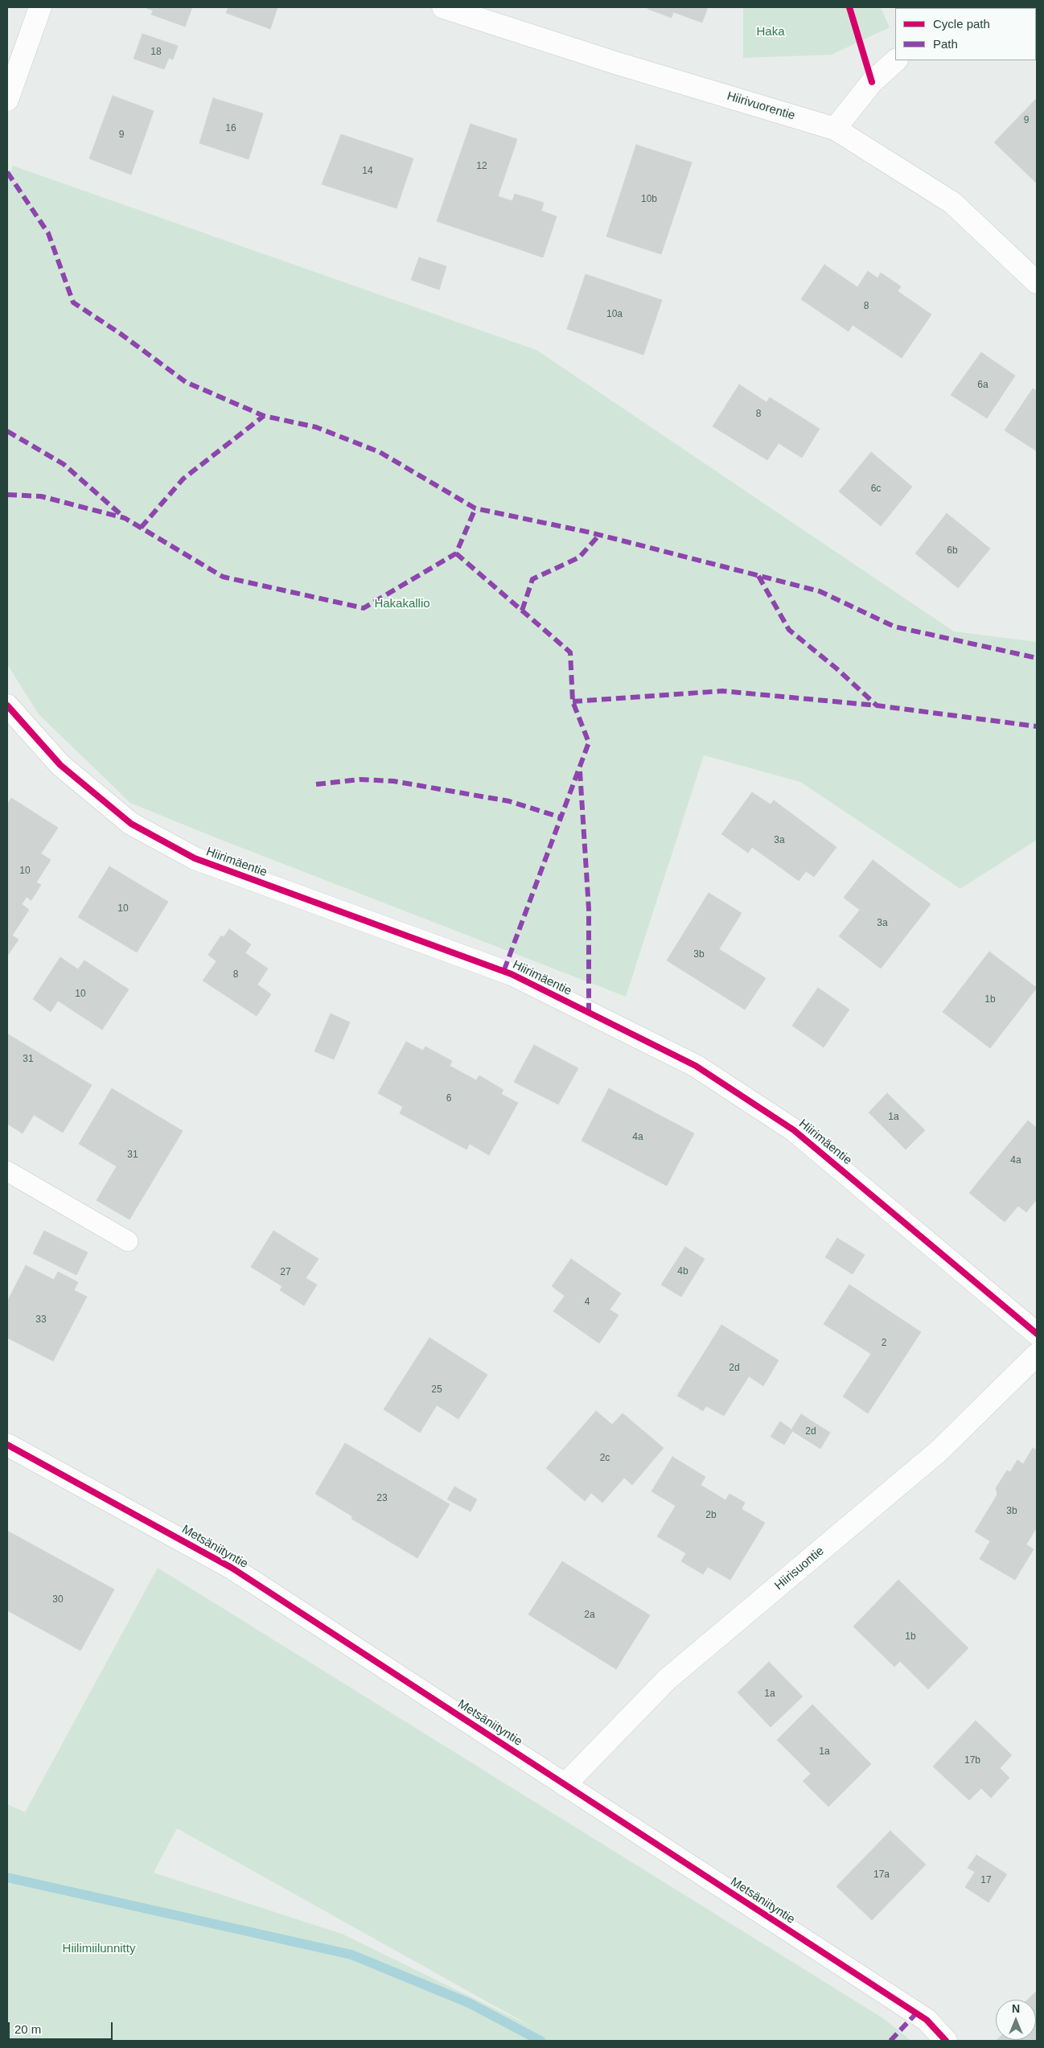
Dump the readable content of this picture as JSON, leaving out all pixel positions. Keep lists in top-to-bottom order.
{
  "streets": {
    "street": [
      "Hiirivuorentie",
      "Hiirimäentie",
      "Metsäniityntie",
      "Hiirisuontie"
    ]
  },
  "crossings": [
    ["Metsäniityntie", "Hiirisuontie"]
  ],
  "parks": ["Haka", "Hakakallio", "Hiilimiilunnitty"],
  "house_numbers": [
    "18",
    "9",
    "16",
    "9",
    "12",
    "14",
    "10b",
    "8",
    "10a",
    "6a",
    "8",
    "6c",
    "6b",
    "3a",
    "10",
    "10",
    "3a",
    "3b",
    "8",
    "10",
    "1b",
    "31",
    "6",
    "1a",
    "4a",
    "31",
    "4a",
    "4b",
    "27",
    "4",
    "33",
    "2",
    "2d",
    "25",
    "2d",
    "2c",
    "23",
    "3b",
    "2b",
    "30",
    "2a",
    "1b",
    "1a",
    "1a",
    "17b",
    "17a",
    "17"
  ],
  "legend": ["Cycle path", "Path"],
  "scale_bar": "20 m",
  "north": "top"
}
